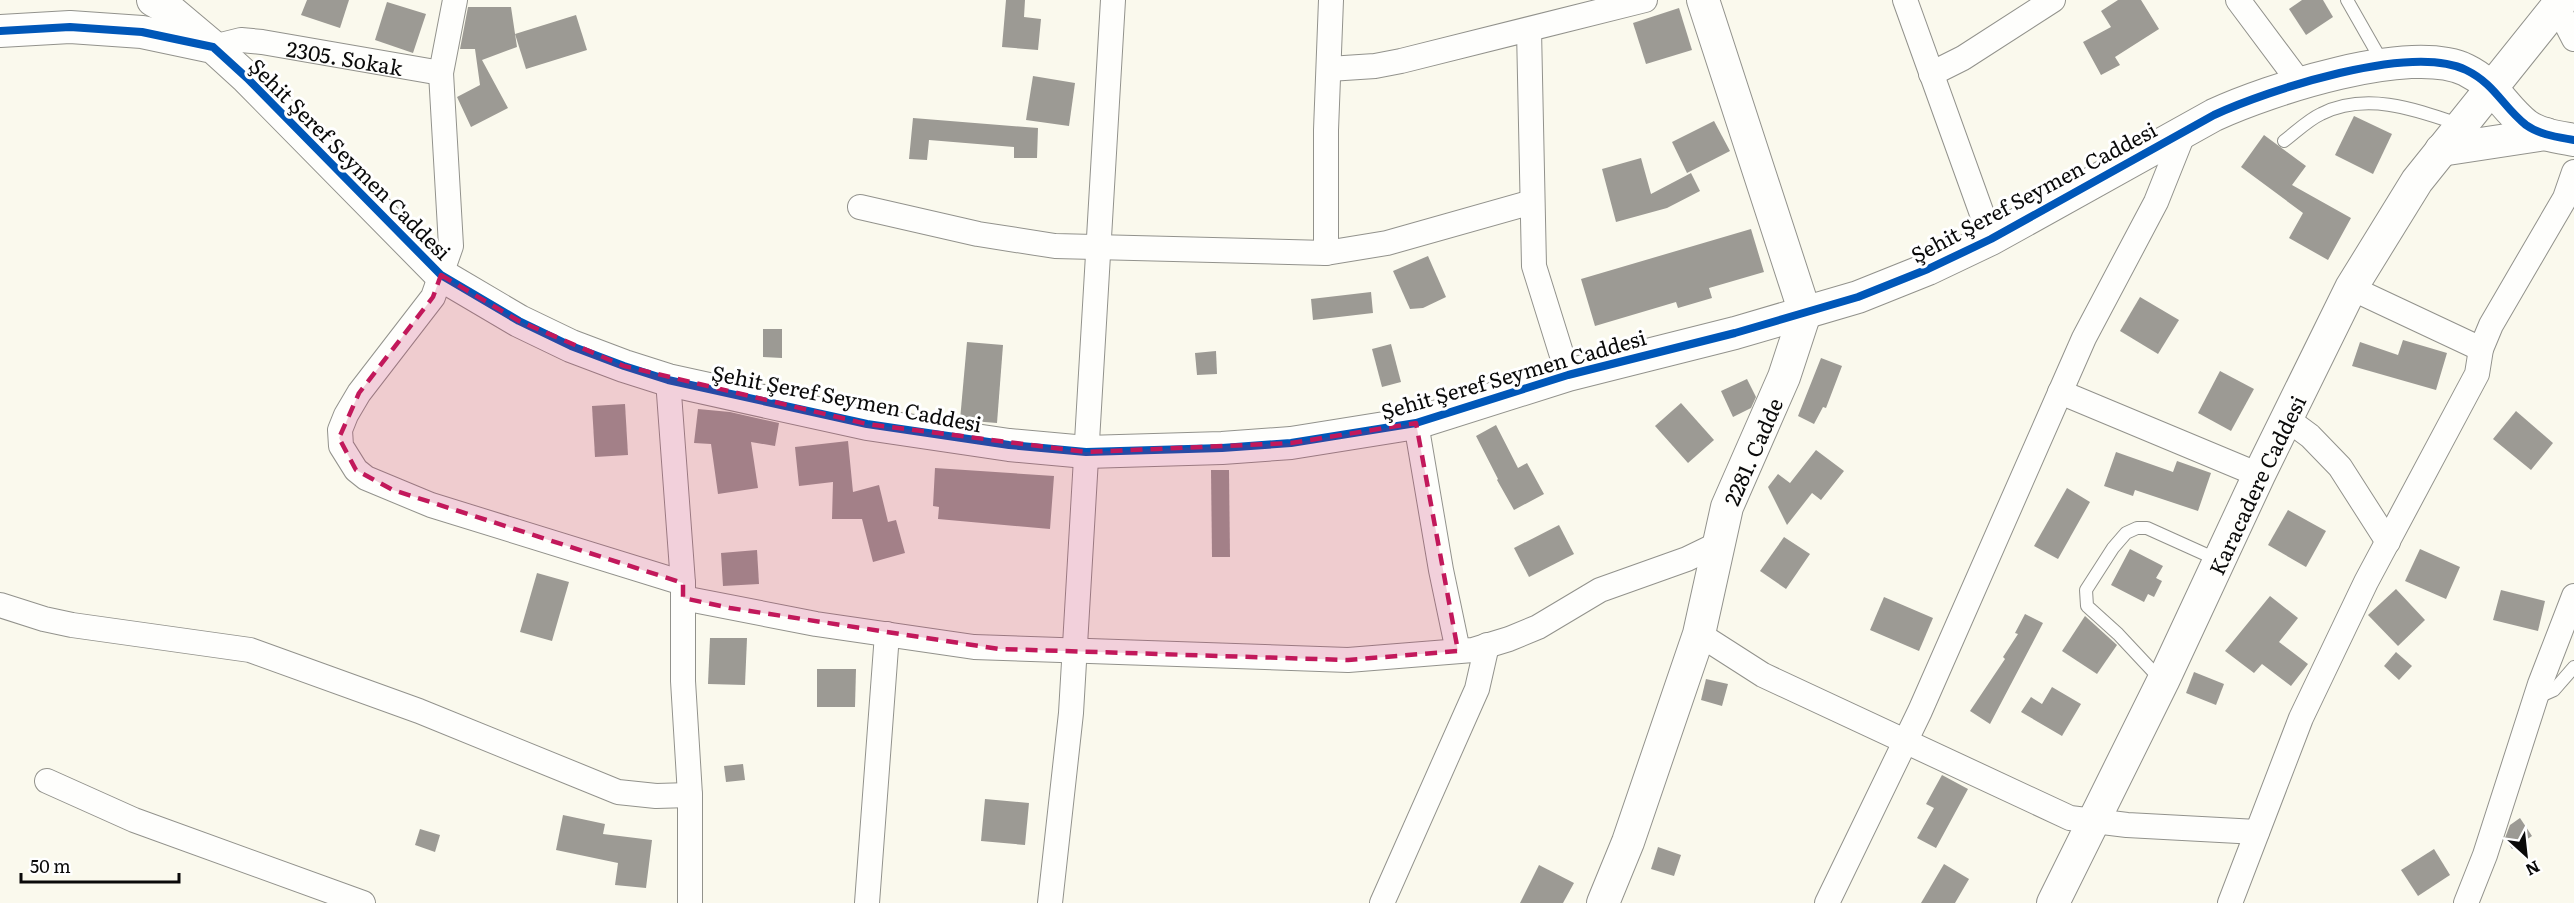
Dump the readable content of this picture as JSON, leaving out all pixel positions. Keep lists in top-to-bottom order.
{
  "streets": {
    "street": [
      "2305. Sokak",
      "Şehit Şeref Seymen Caddesi",
      "2281. Cadde",
      "Karacadere Caddesi"
    ]
  },
  "crossings": [
    ["2305. Sokak", "Şehit Şeref Seymen Caddesi"],
    ["Şehit Şeref Seymen Caddesi", "2281. Cadde"],
    ["Şehit Şeref Seymen Caddesi", "Karacadere Caddesi"]
  ],
  "scale_bar": "50 m",
  "north": "bottom right"
}
